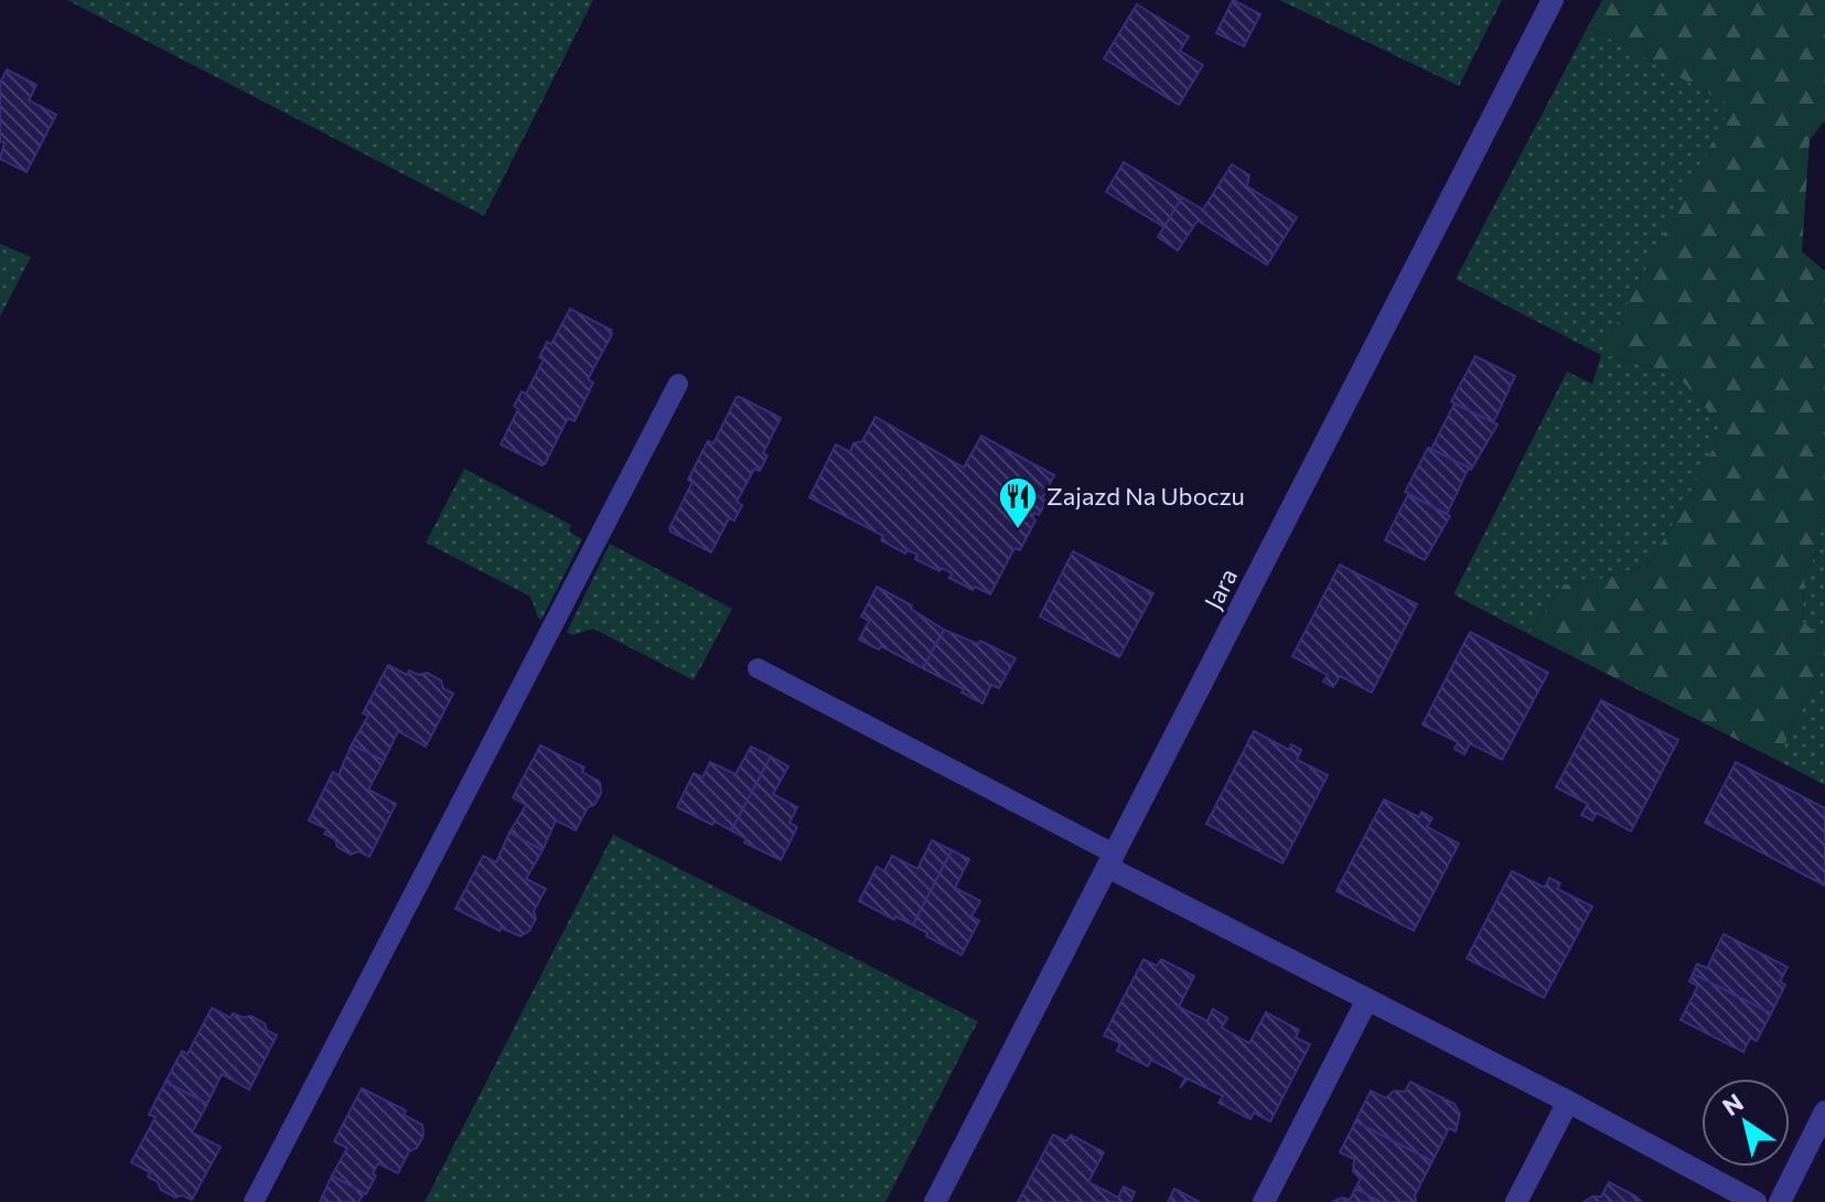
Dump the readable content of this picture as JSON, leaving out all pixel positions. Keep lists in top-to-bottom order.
{
  "streets": {
    "street": ["Jara"]
  },
  "places": {
    "restaurant": ["Zajazd Na Uboczu"]
  },
  "north": "top left"
}
